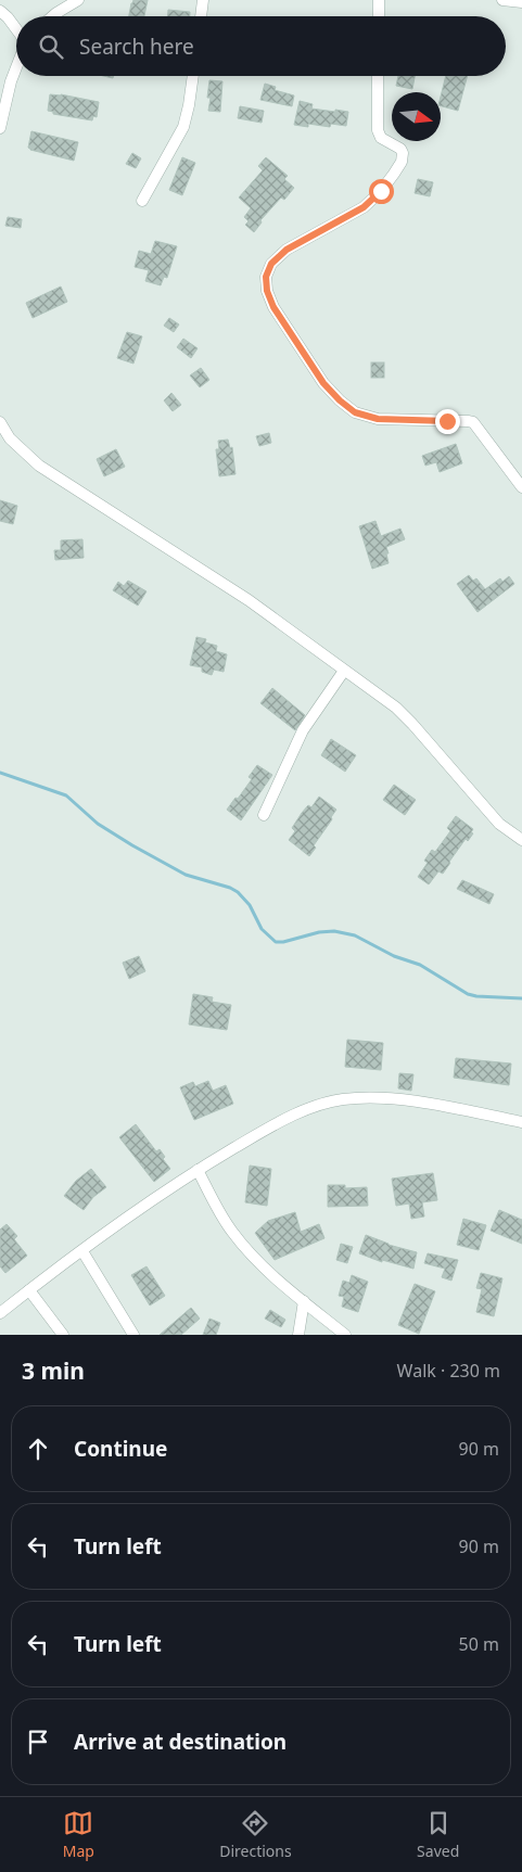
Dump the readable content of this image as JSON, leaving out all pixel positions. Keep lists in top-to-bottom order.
{
  "north": "right",
  "page": {
    "search": "Search here",
    "heading": ["3 min", "Walk · 230 m"],
    "list": [
      ["Continue", "90 m"],
      ["Turn left", "90 m"],
      ["Turn left", "50 m"],
      "Arrive at destination"
    ],
    "nav": ["Map", "Directions", "Saved"]
  }
}
